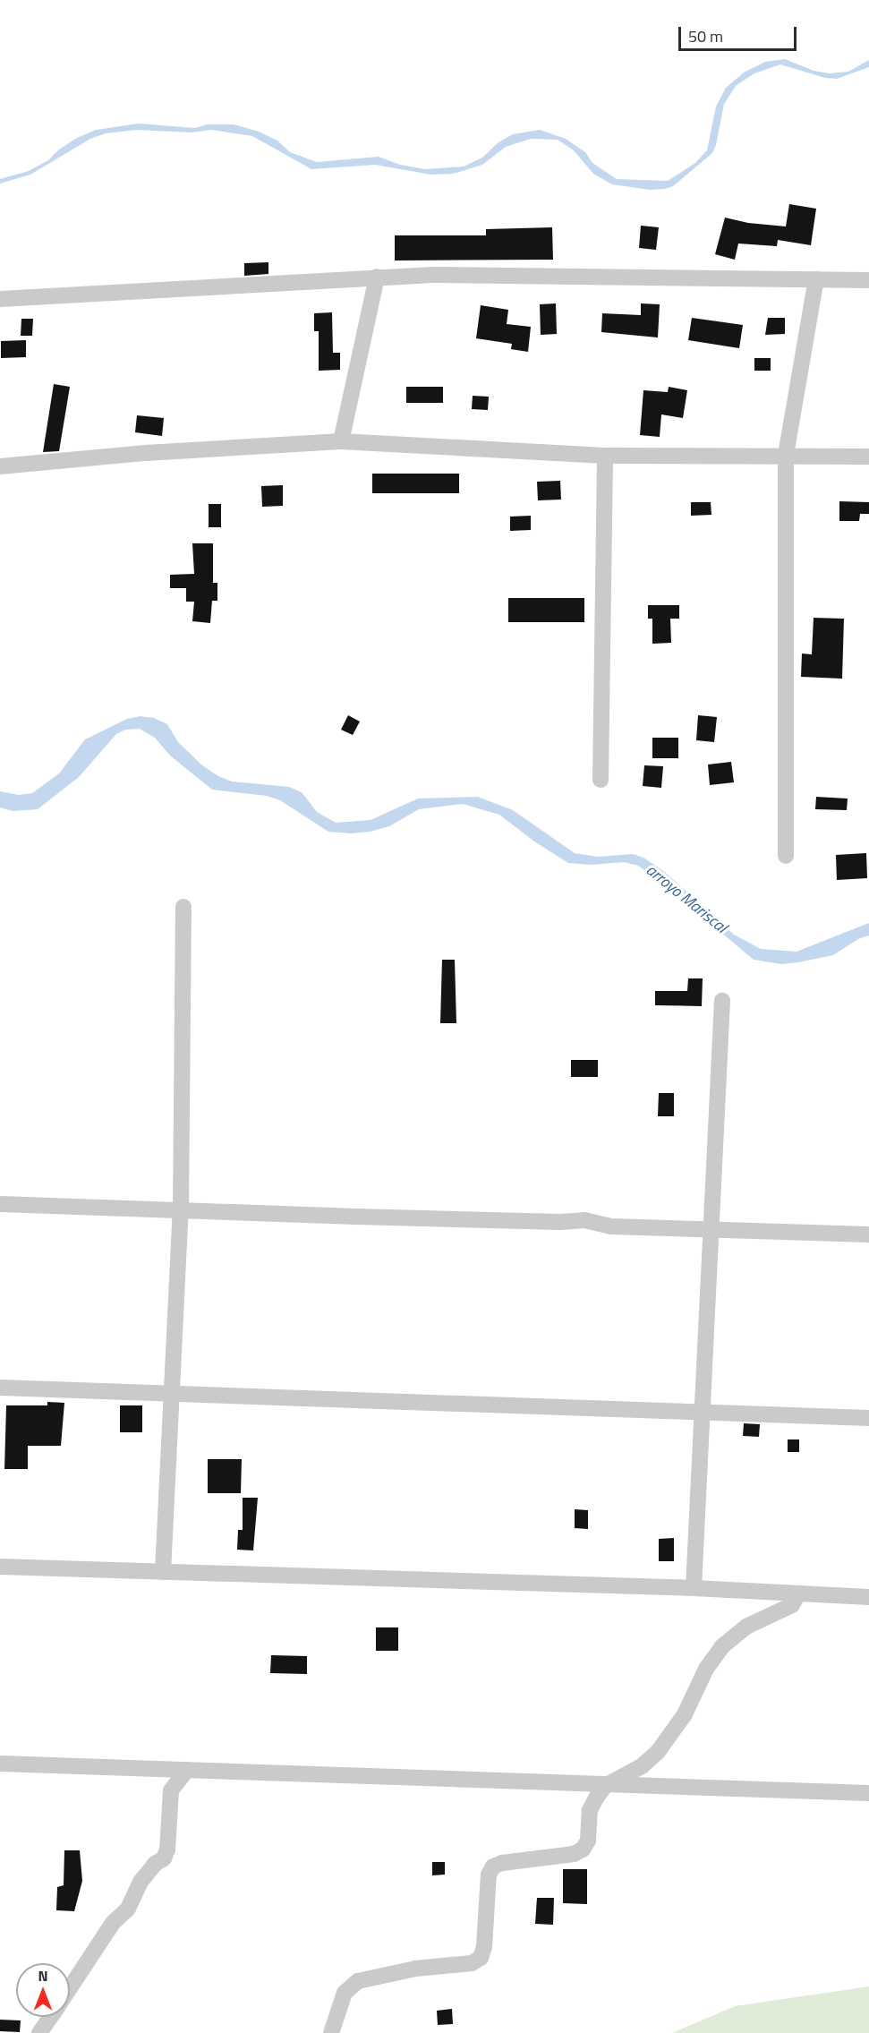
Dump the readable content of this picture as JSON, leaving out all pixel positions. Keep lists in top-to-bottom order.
{
  "water": ["arroyo Mariscal"],
  "scale_bar": "50 m",
  "north": "top"
}
